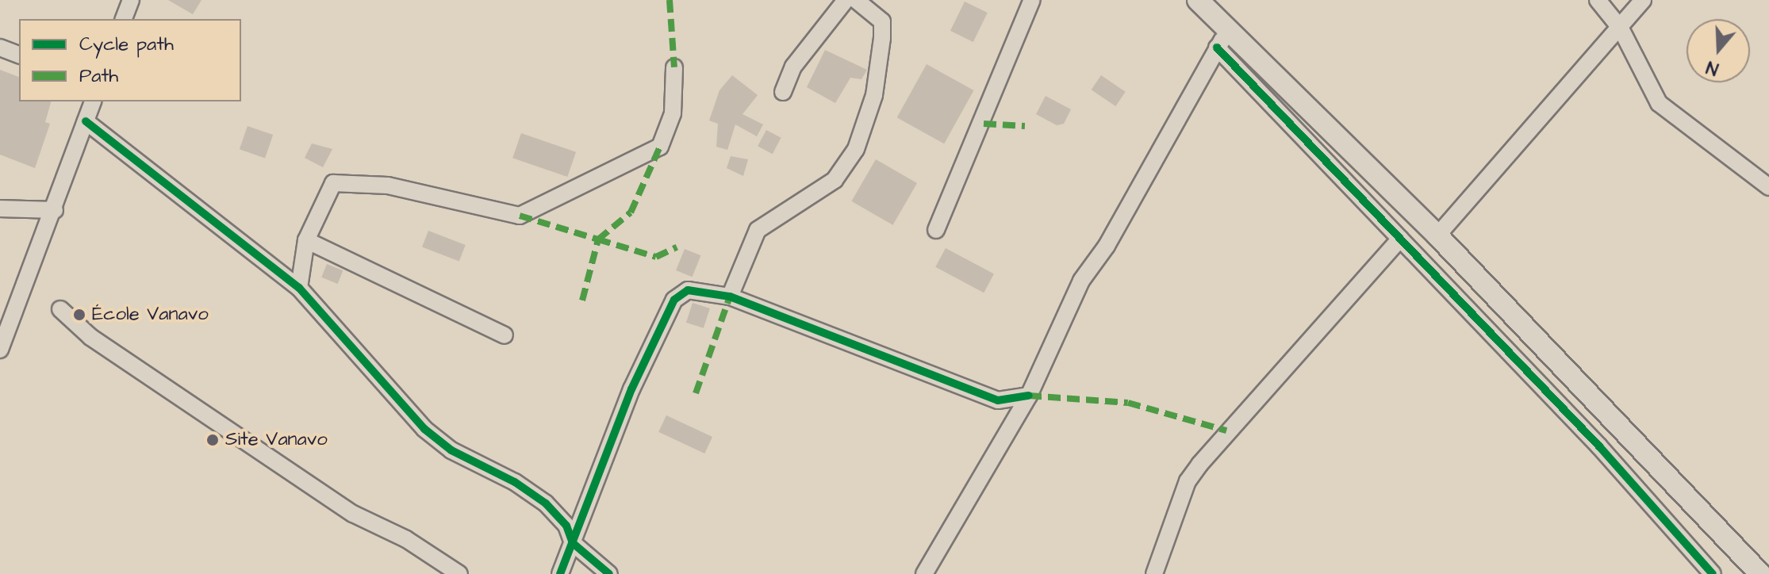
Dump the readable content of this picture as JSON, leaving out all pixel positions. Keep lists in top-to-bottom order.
{
  "places": ["École Vanavo", "Site Vanavo"],
  "legend": ["Cycle path", "Path"],
  "north": "bottom"
}
